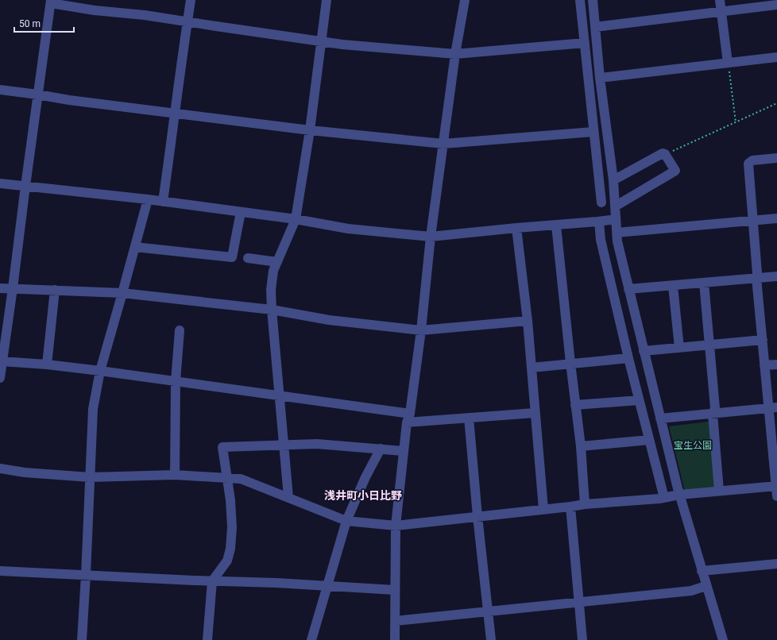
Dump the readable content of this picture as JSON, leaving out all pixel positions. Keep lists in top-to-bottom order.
{
  "districts": ["浅井町小日比野"],
  "parks": ["宝生公園"],
  "scale_bar": "50 m"
}
